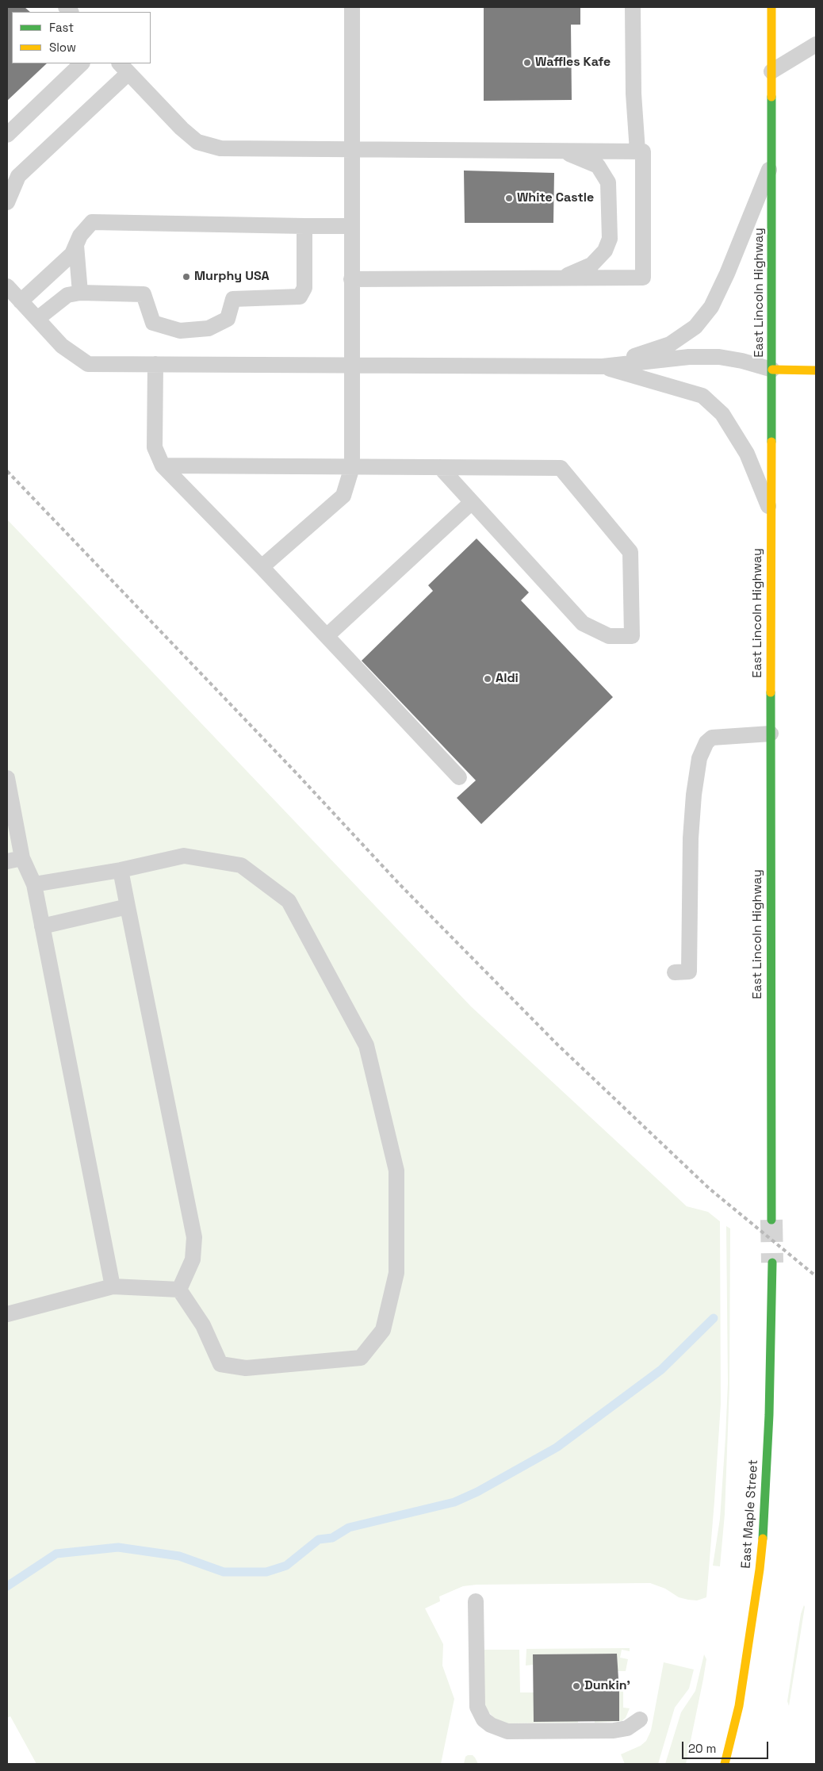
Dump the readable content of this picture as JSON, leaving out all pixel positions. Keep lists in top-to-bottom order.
{
  "streets": {
    "main road": ["East Lincoln Highway", "East Maple Street"]
  },
  "places": [
    "Waffles Kafe",
    "White Castle",
    "Murphy USA",
    "Aldi",
    "Dunkin'"
  ],
  "legend": ["Fast", "Slow"],
  "scale_bar": "20 m"
}
